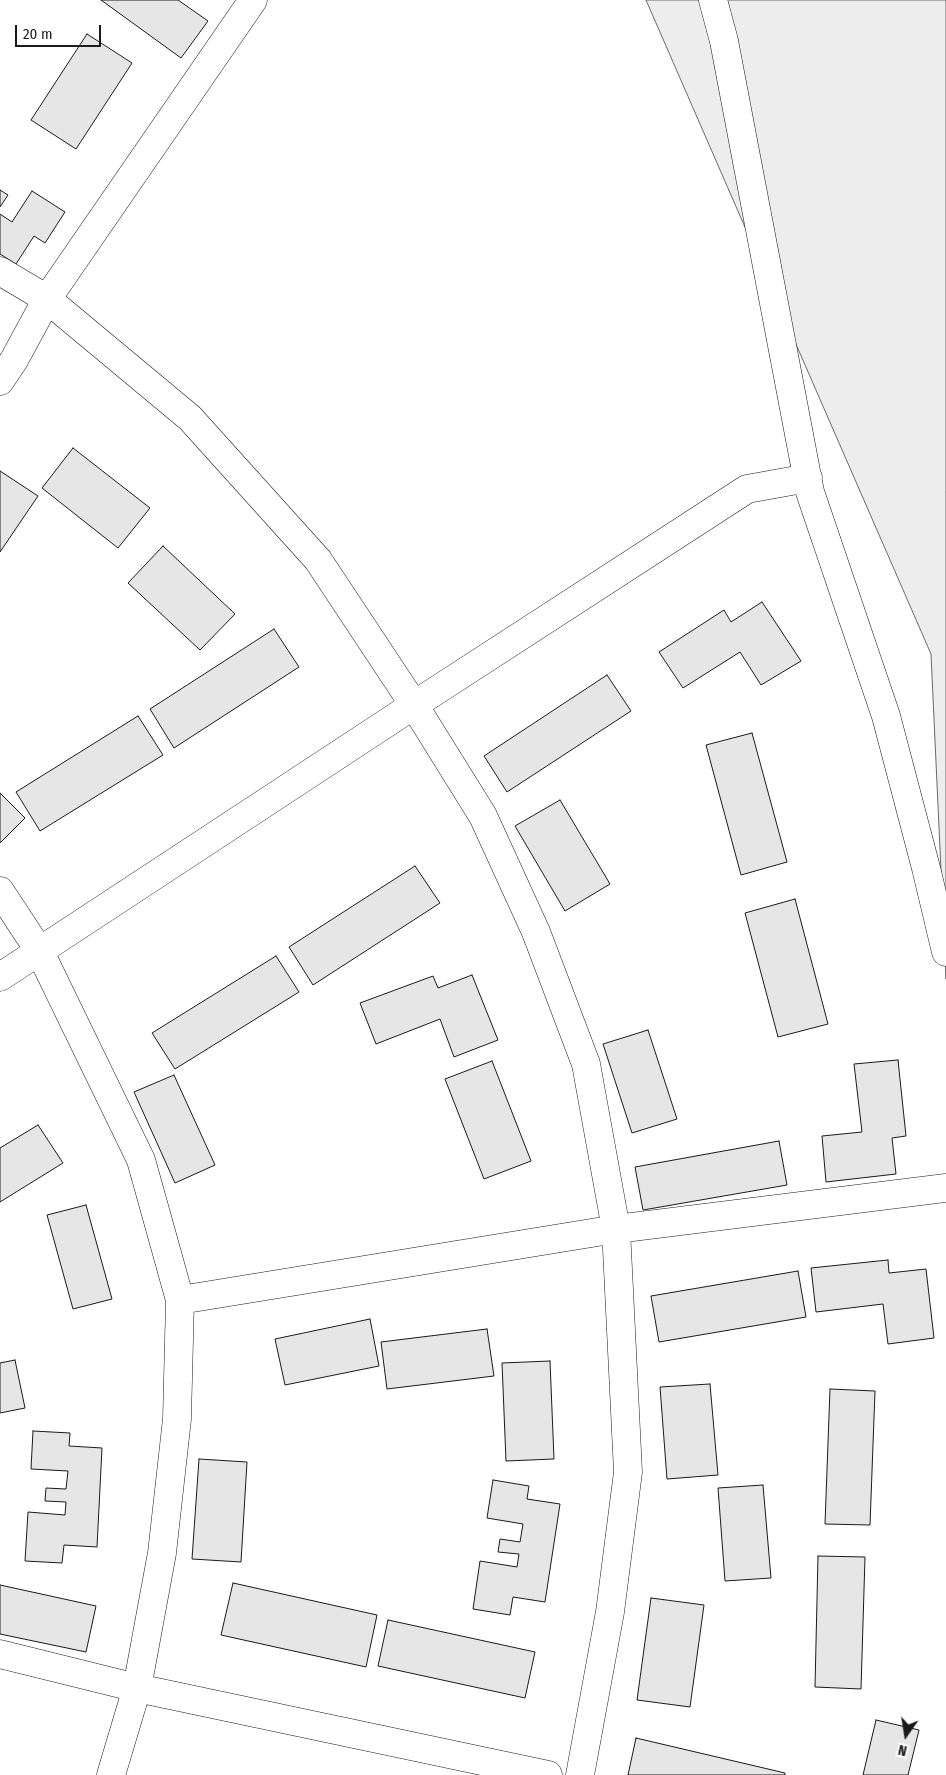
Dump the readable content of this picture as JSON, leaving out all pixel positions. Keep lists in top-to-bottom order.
{
  "scale_bar": "20 m",
  "north": "bottom"
}
